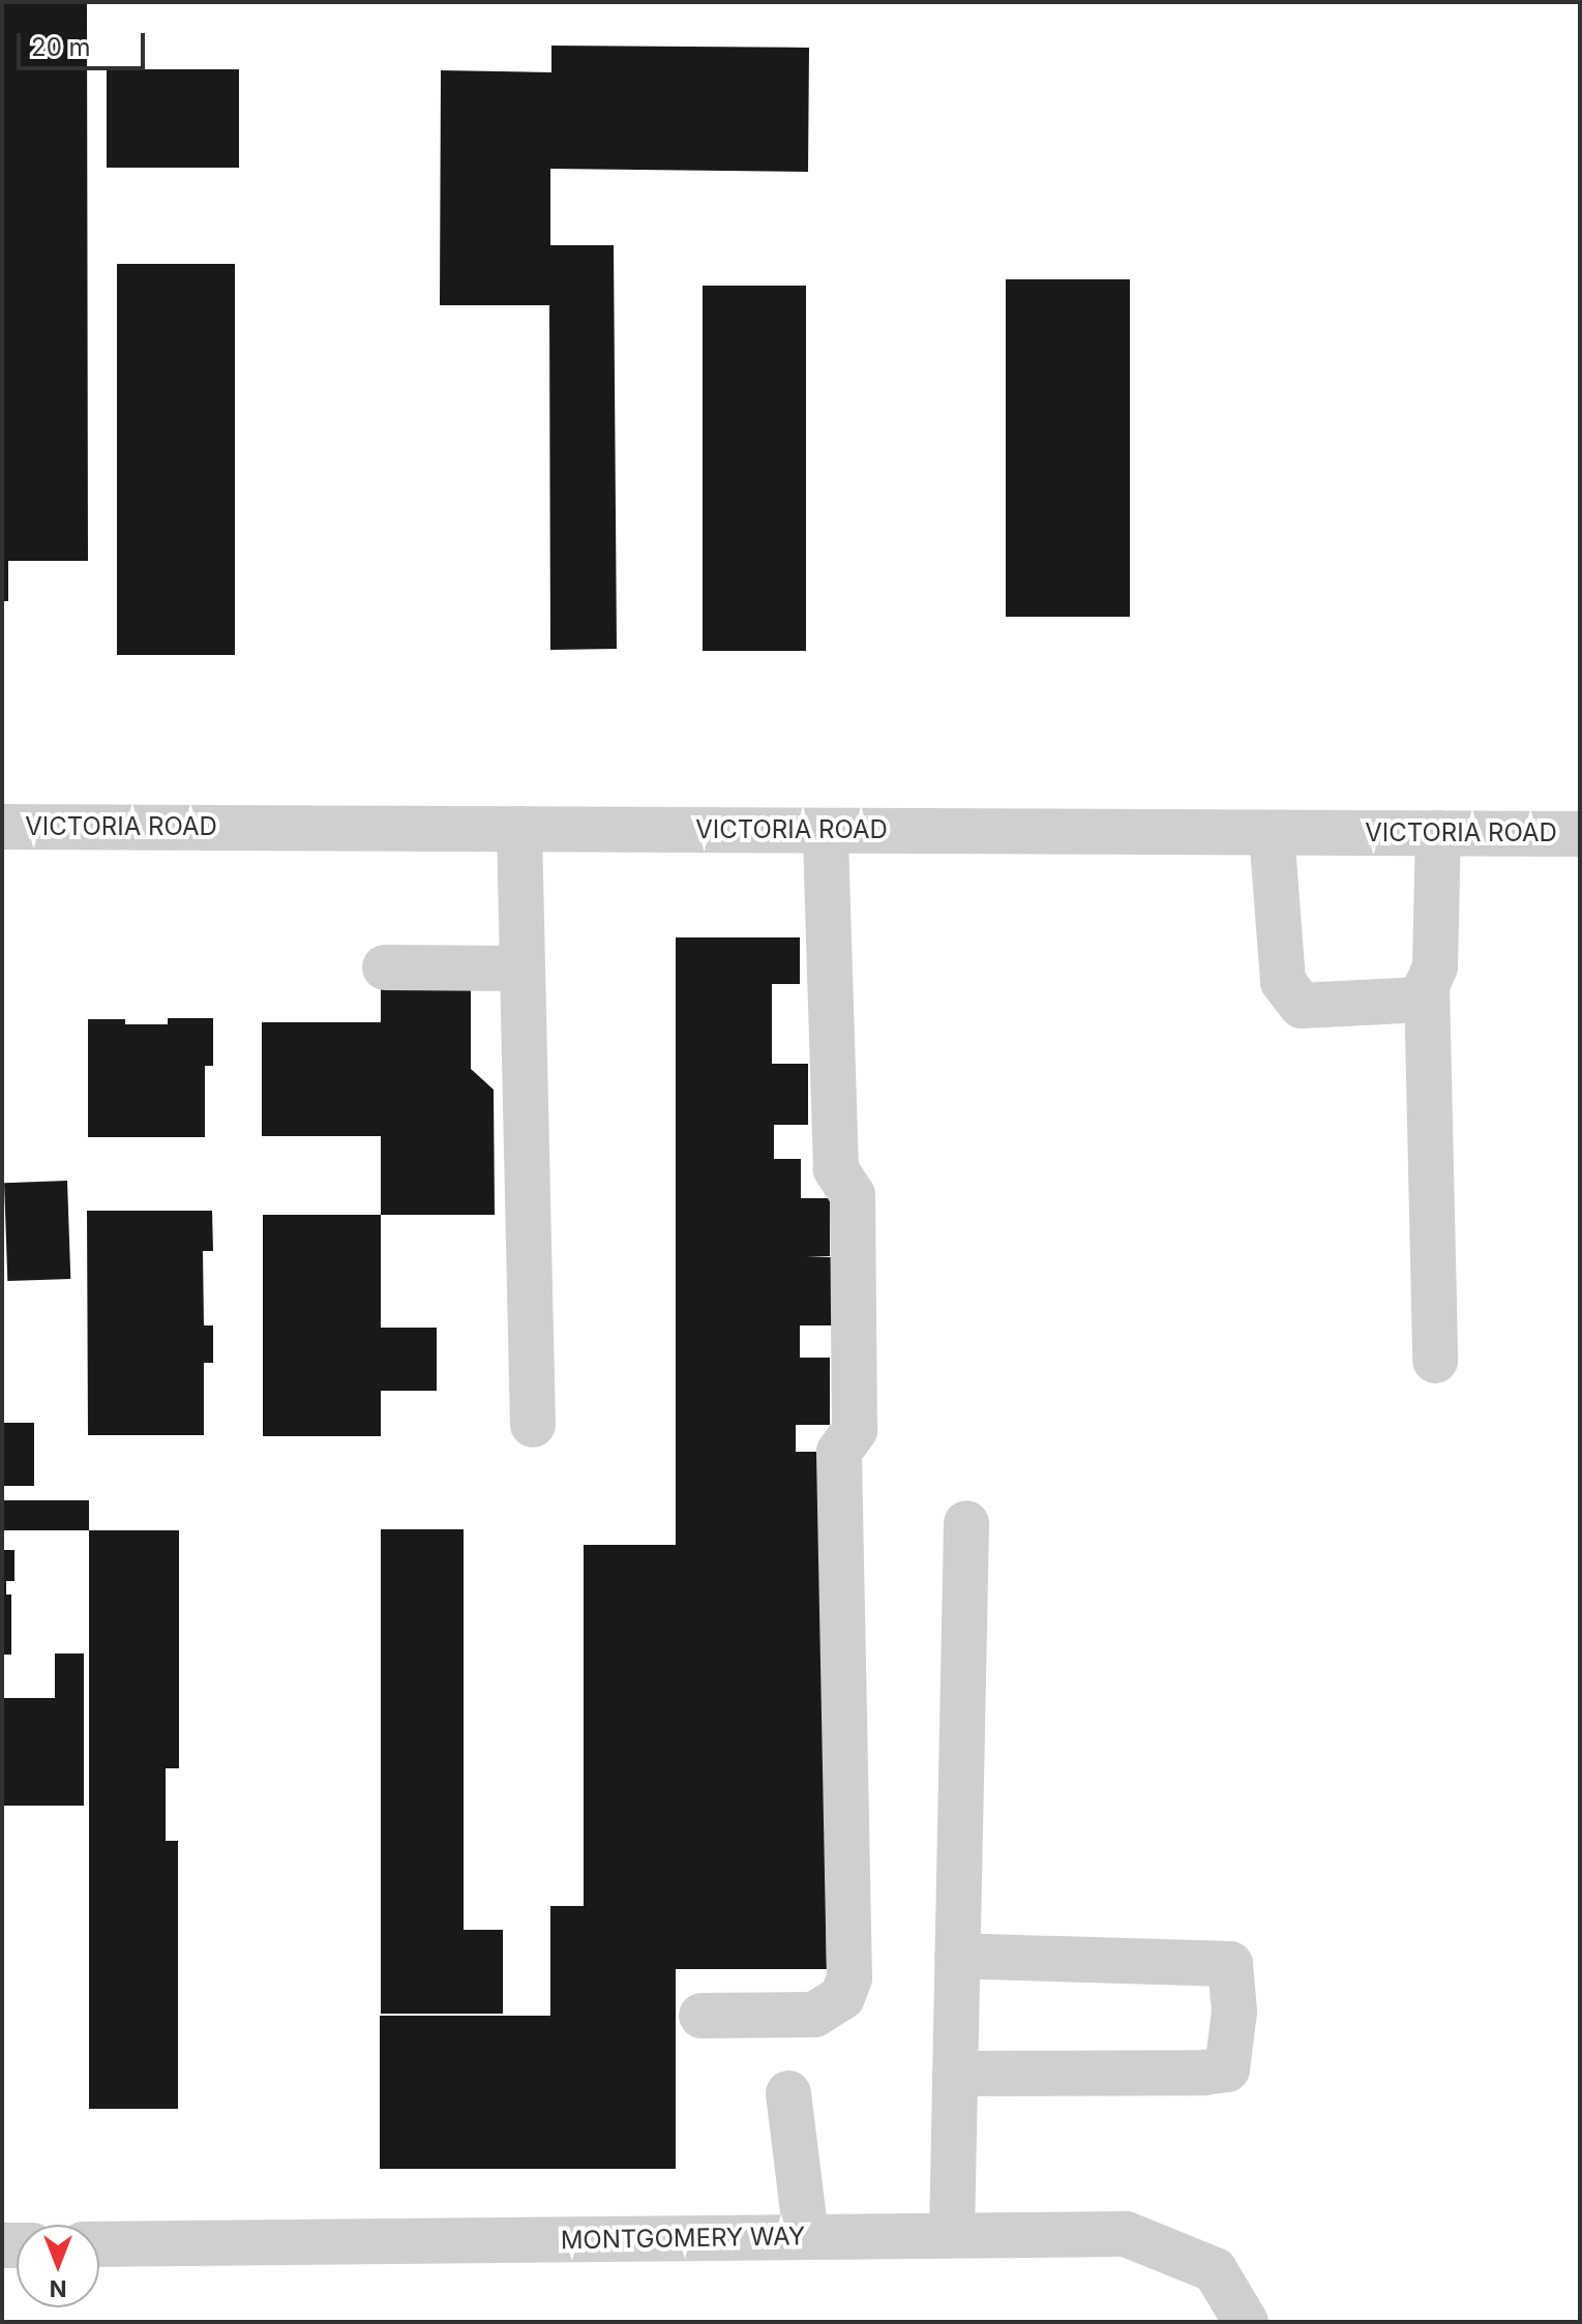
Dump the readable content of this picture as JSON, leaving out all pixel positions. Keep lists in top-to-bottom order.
{
  "streets": {
    "street": ["VICTORIA ROAD", "MONTGOMERY WAY"]
  },
  "scale_bar": "20 m",
  "north": "bottom"
}
